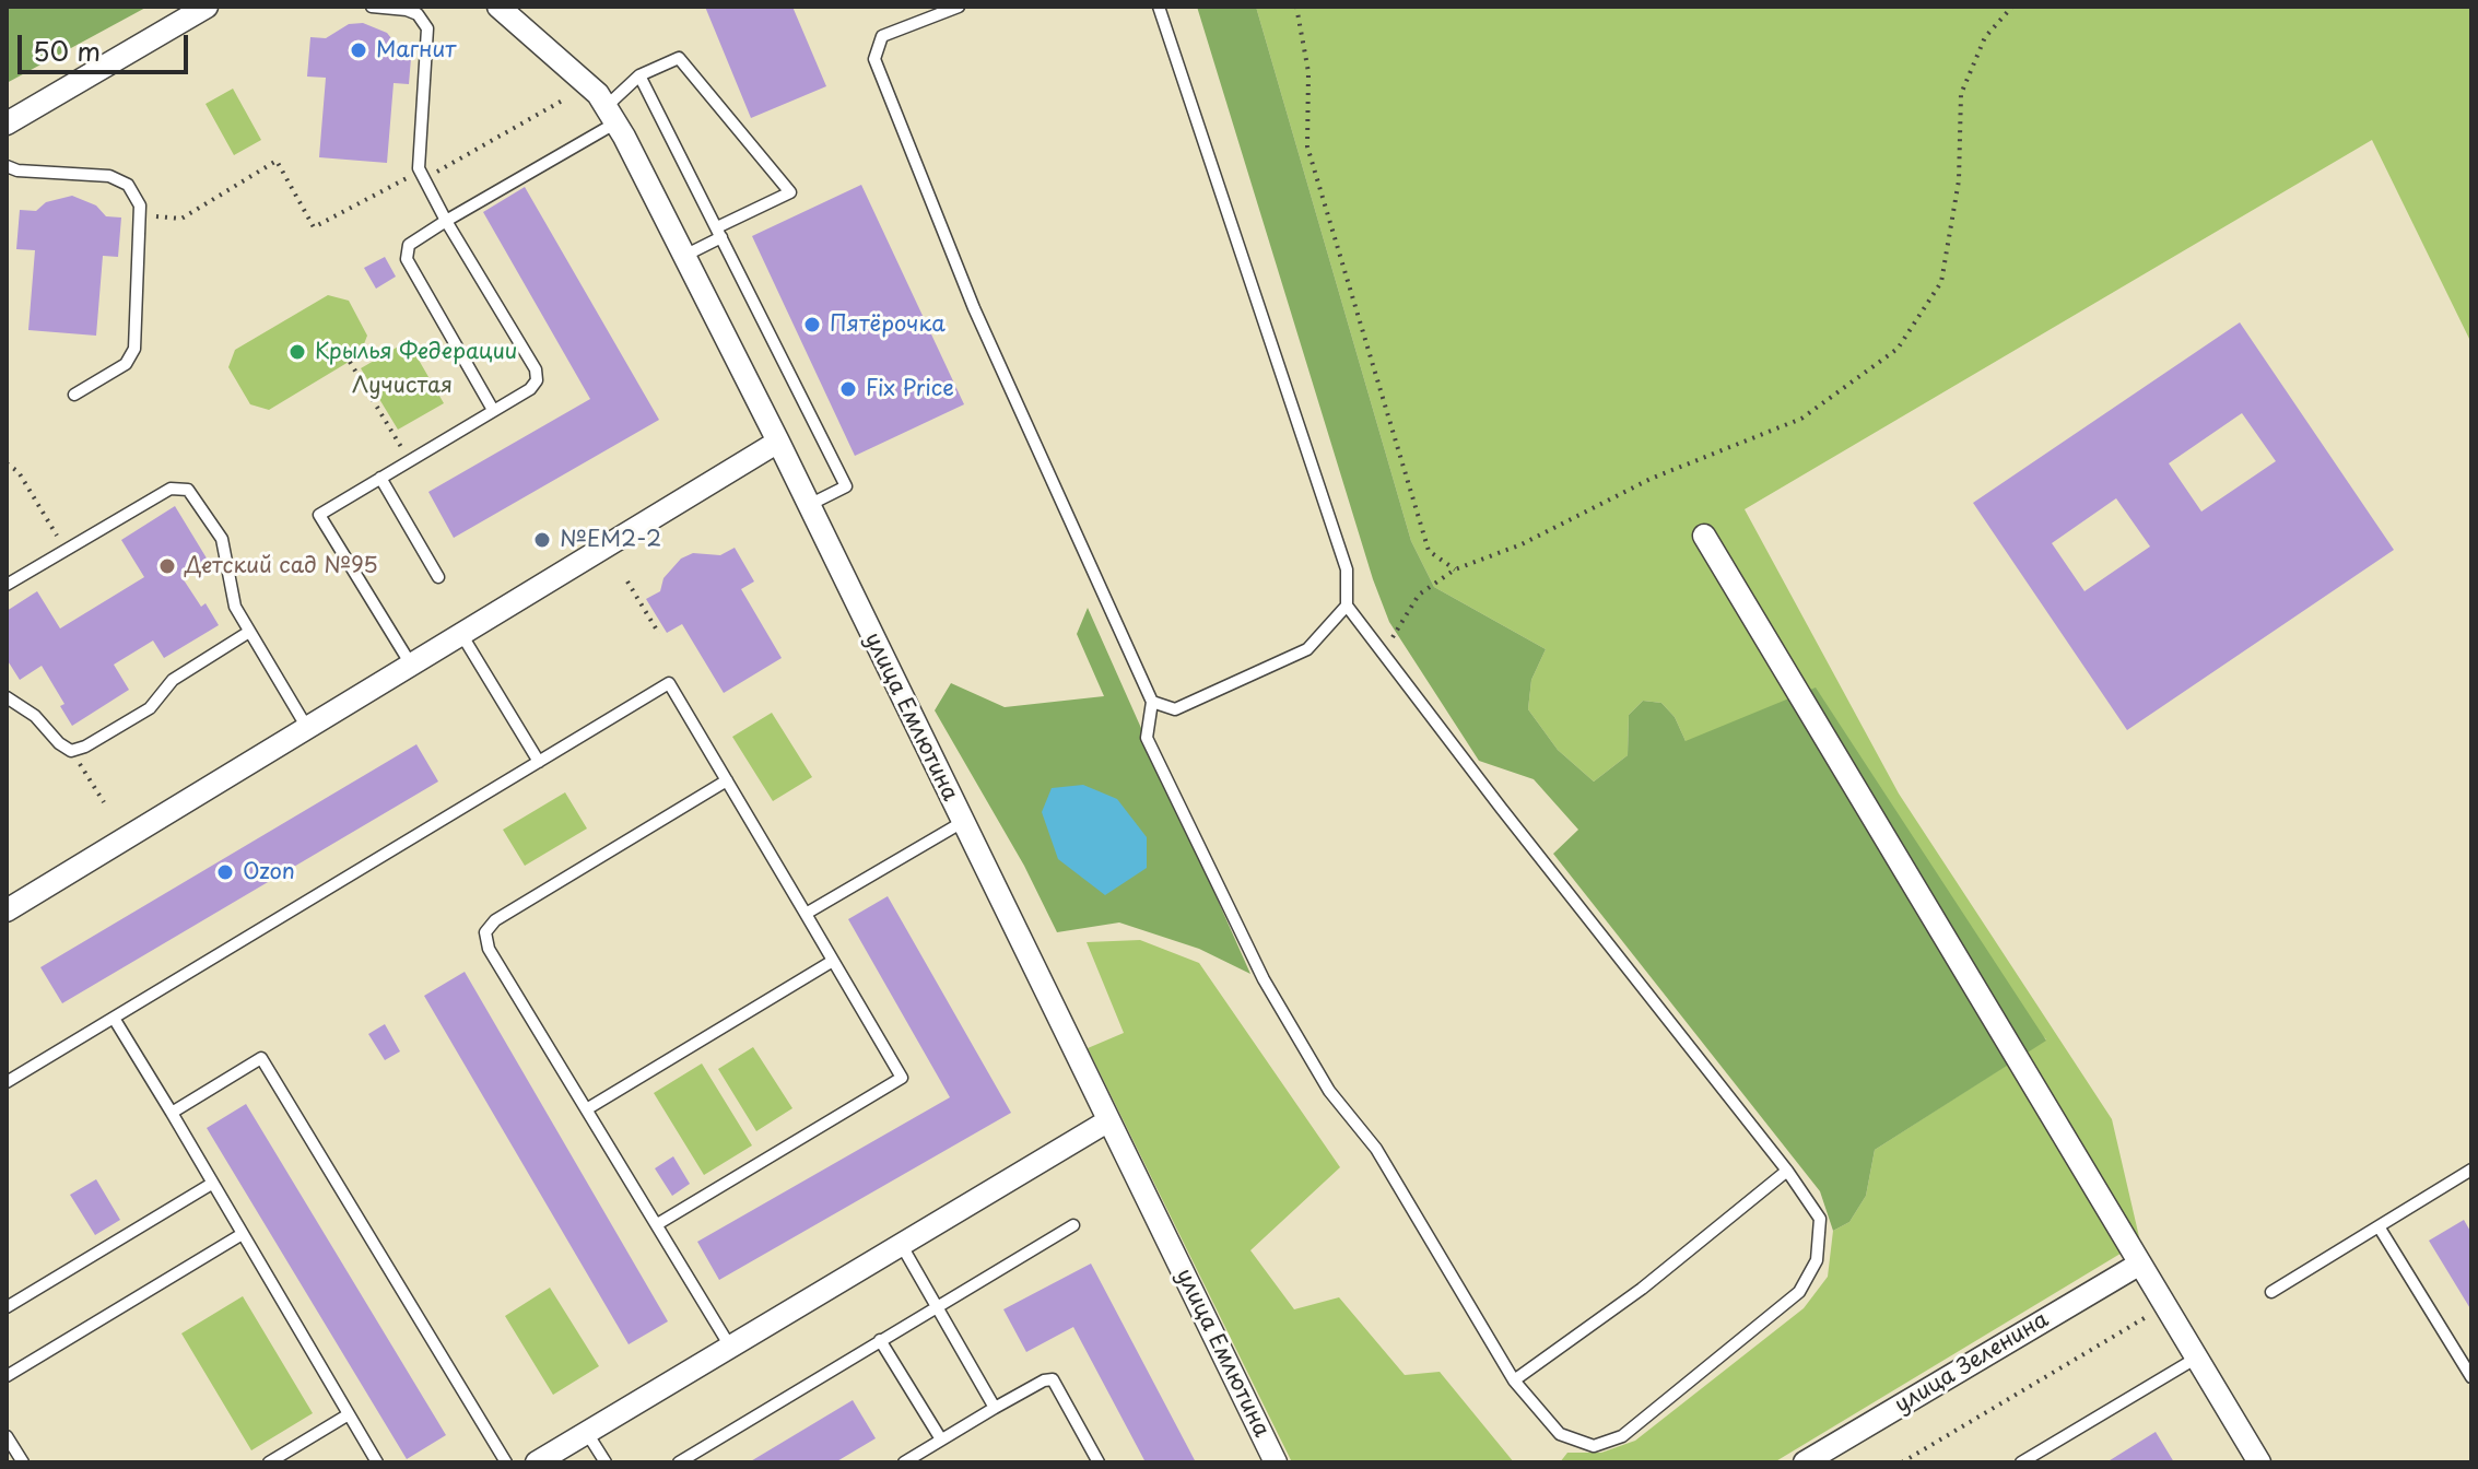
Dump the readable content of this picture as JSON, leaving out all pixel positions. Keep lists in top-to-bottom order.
{
  "streets": {
    "street": ["улица Емлютина", "улица Зеленина"]
  },
  "parks": ["Лучистая"],
  "places": [
    "Магнит",
    "Пятёрочка",
    "Крылья Федерации",
    "Fix Price",
    "№ЕМ2-2",
    "Детский сад №95",
    "Ozon"
  ],
  "scale_bar": "50 m"
}
